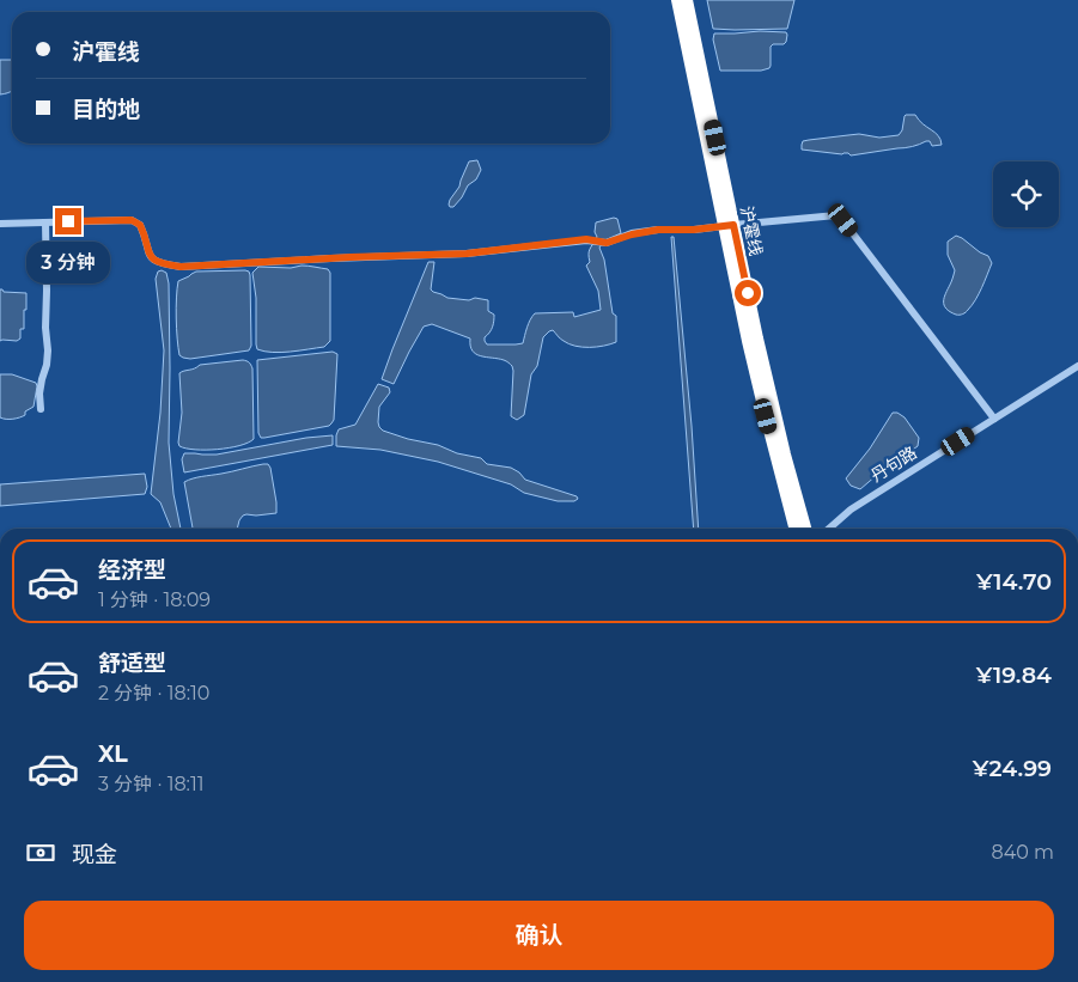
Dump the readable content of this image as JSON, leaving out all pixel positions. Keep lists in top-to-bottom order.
{
  "streets": {
    "highway": ["沪霍线"],
    "street": ["丹句路"]
  },
  "page": {
    "banner": ["沪霍线", "目的地"],
    "bubble": "3 分钟",
    "list": [
      {
        "name": "经济型",
        "note": "1 分钟 · 18:09",
        "value": "¥14.70"
      },
      {
        "name": "舒适型",
        "note": "2 分钟 · 18:10",
        "value": "¥19.84"
      },
      {
        "name": "XL",
        "note": "3 分钟 · 18:11",
        "value": "¥24.99"
      }
    ],
    "pay": ["现金", "840 m"],
    "buttons": "确认"
  }
}
